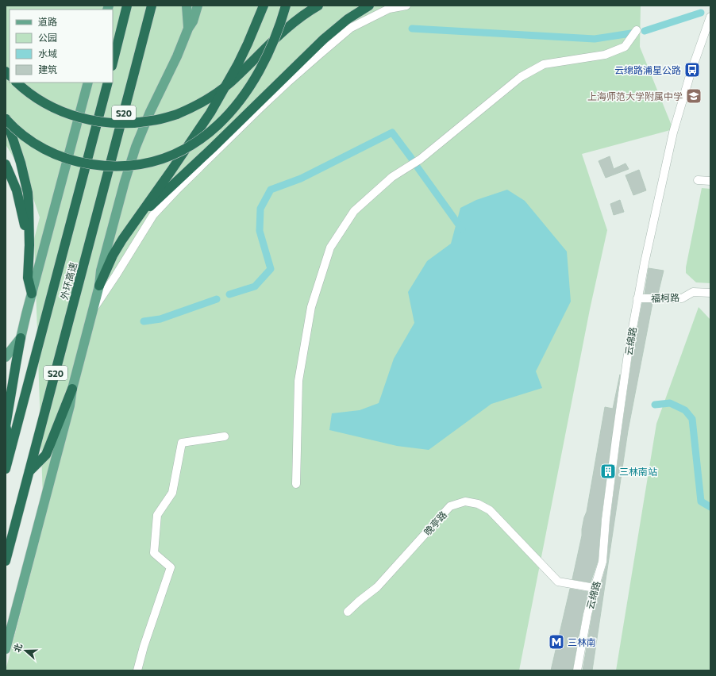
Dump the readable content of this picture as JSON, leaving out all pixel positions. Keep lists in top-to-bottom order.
{
  "streets": {
    "highway": ["S20", "外环高速"],
    "street": ["福柯路", "云绵路", "晚亭路"]
  },
  "crossings": [
    ["福柯路", "云绵路"],
    ["云绵路", "晚亭路"]
  ],
  "places": {
    "bus stop": ["云绵路浦星公路"],
    "school or university": ["上海师范大学附属中学"],
    "building": ["三林南站"],
    "metro station": ["三林南"]
  },
  "legend": [
    "道路",
    "公园",
    "水域",
    "建筑"
  ],
  "north": "left"
}
